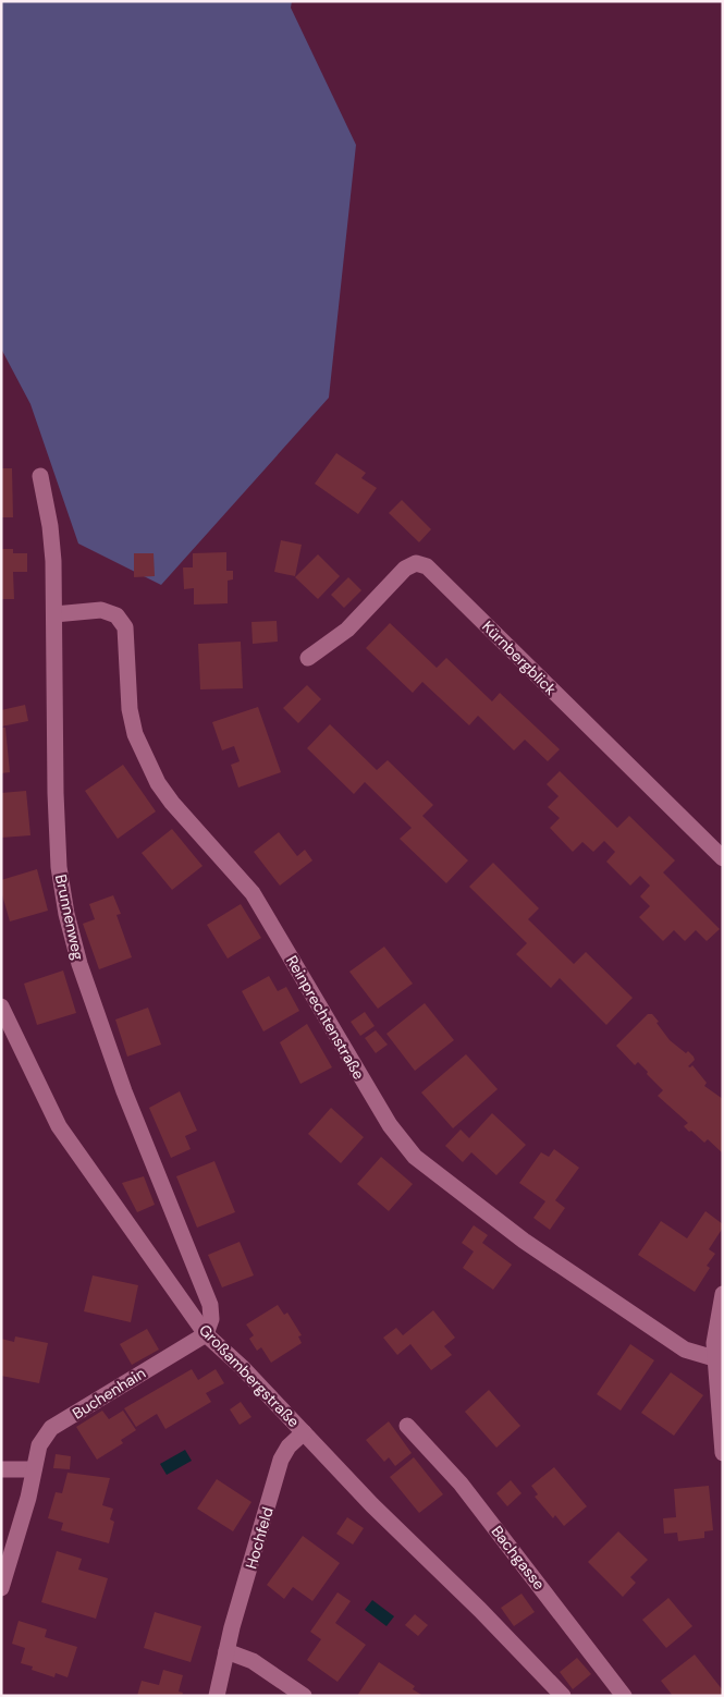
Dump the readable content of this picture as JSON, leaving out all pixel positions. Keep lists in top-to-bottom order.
{
  "streets": {
    "street": [
      "Kürnbergblick",
      "Brunnenweg",
      "Reinprechtenstraße",
      "Großambergstraße",
      "Buchenhain",
      "Hochfeld",
      "Bachgasse"
    ]
  },
  "crossings": [
    ["Brunnenweg", "Reinprechtenstraße"],
    ["Brunnenweg", "Großambergstraße"],
    ["Brunnenweg", "Buchenhain"],
    ["Großambergstraße", "Buchenhain"],
    ["Großambergstraße", "Hochfeld"]
  ]
}
